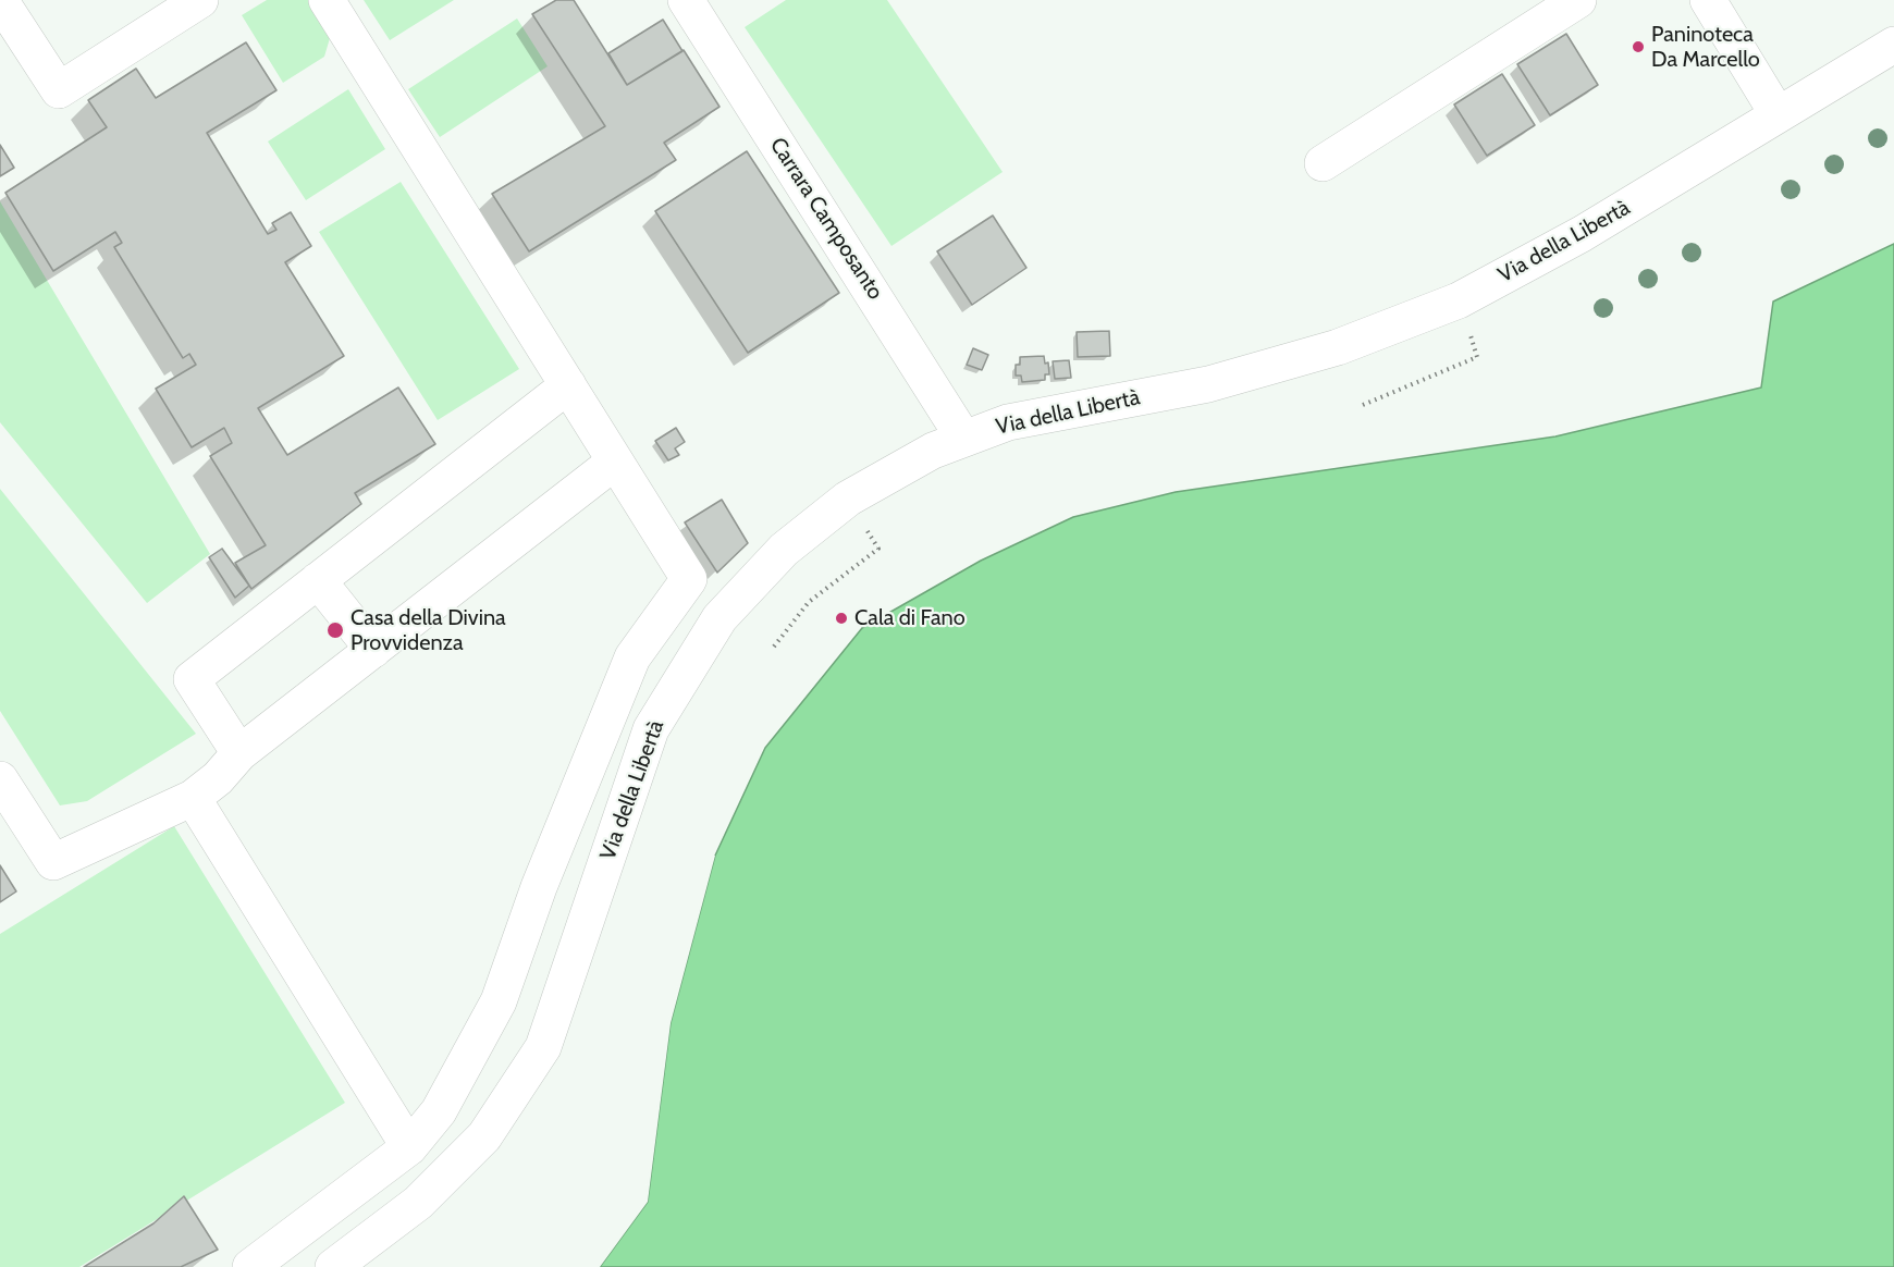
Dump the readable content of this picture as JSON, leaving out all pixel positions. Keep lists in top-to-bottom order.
{
  "streets": {
    "street": ["Carrara Camposanto", "Via della Libertà"]
  },
  "crossings": [
    ["Carrara Camposanto", "Via della Libertà"]
  ],
  "places": ["Paninoteca Da Marcello", "Cala di Fano", "Casa della Divina Provvidenza"]
}
